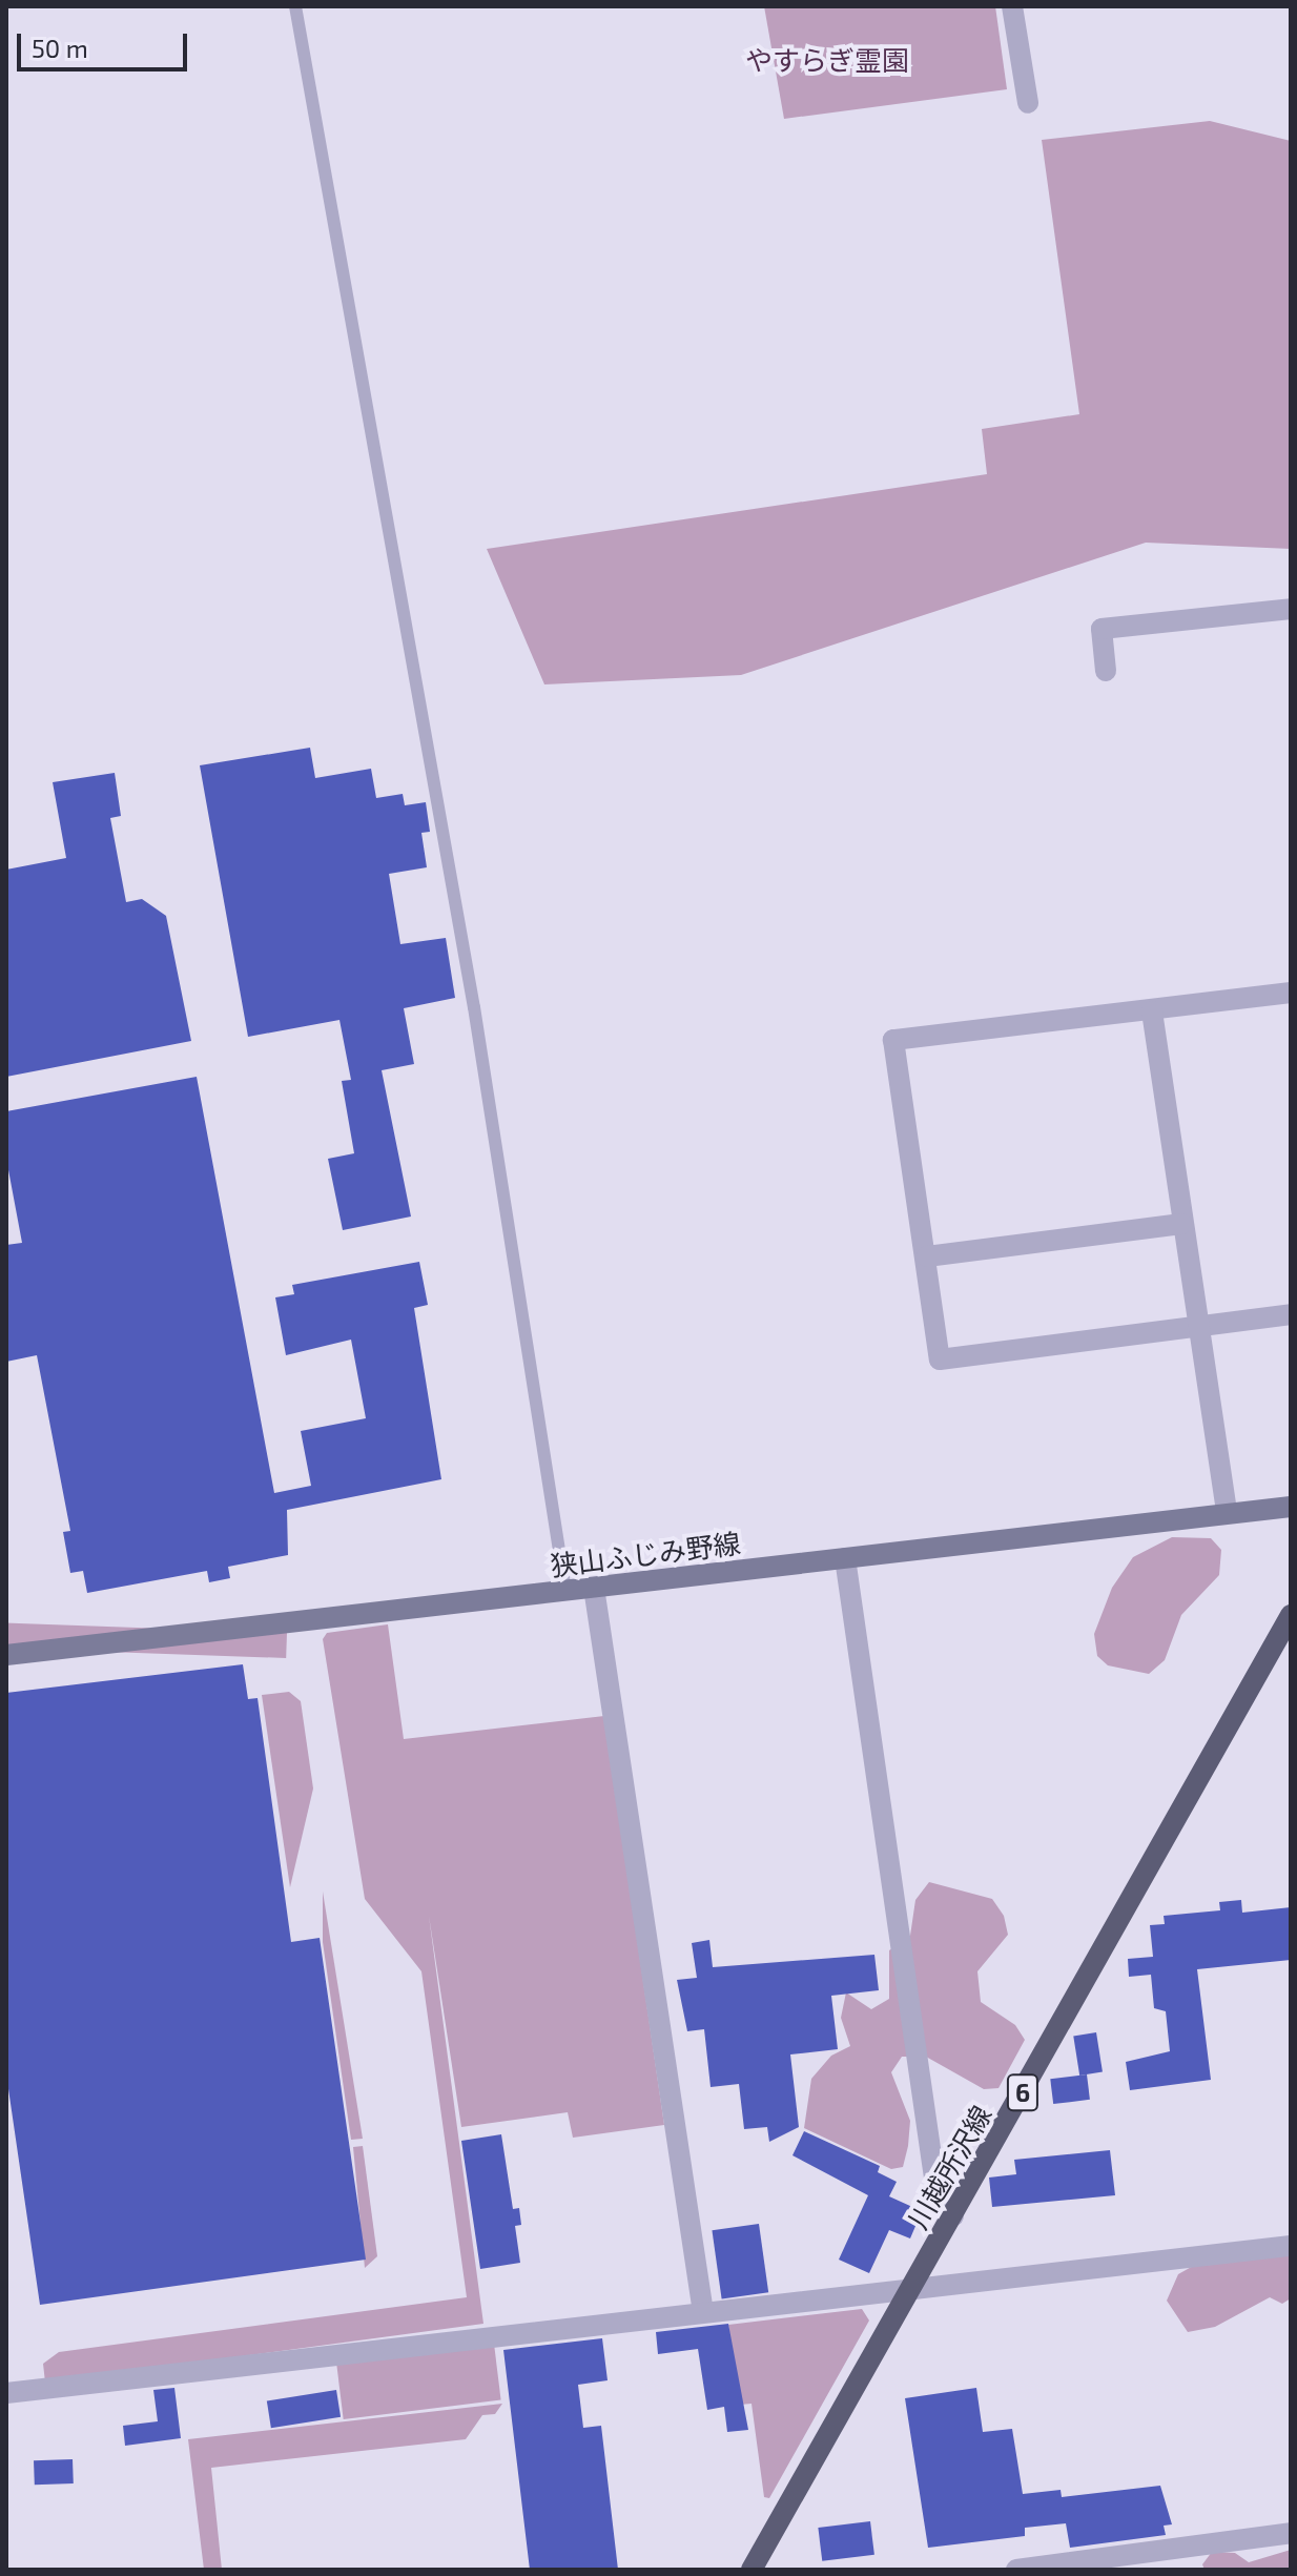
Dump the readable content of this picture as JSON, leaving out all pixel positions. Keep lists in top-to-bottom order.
{
  "streets": {
    "main road": ["狭山ふじみ野線", "6", "川越所沢線"]
  },
  "parks": ["やすらぎ霊園"],
  "scale_bar": "50 m"
}
